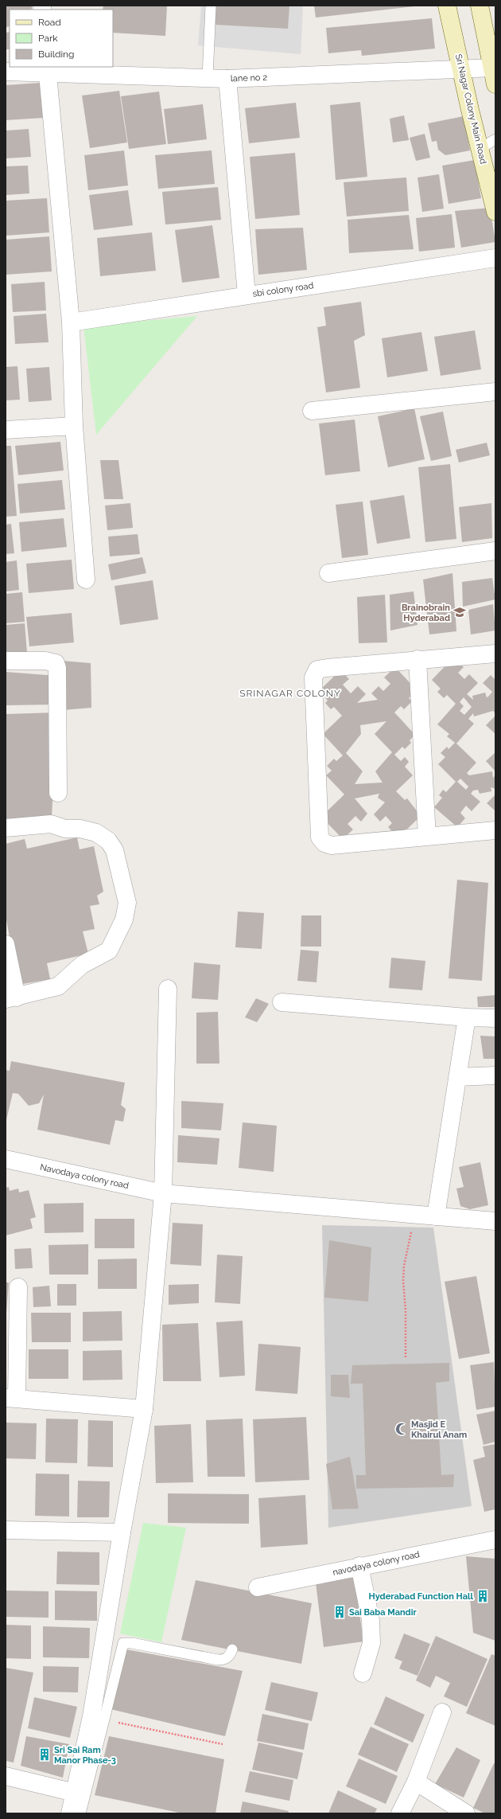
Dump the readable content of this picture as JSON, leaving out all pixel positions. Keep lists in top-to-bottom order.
{
  "streets": {
    "main road": ["Sri Nagar Colony Main Road"],
    "street": [
      "lane no 2",
      "sbi colony road",
      "Navodaya colony road",
      "navodaya colony road"
    ]
  },
  "crossings": [
    ["lane no 2", "Sri Nagar Colony Main Road"]
  ],
  "districts": ["SRINAGAR COLONY"],
  "places": {
    "school or university": ["Brainobrain Hyderabad"],
    "mosque": ["Masjid E Khairul Anam"],
    "building": ["Hyderabad Function Hall", "Sai Baba Mandir", "Sri Sai Ram Manor Phase-3"]
  },
  "legend": ["Road", "Park", "Building"]
}
